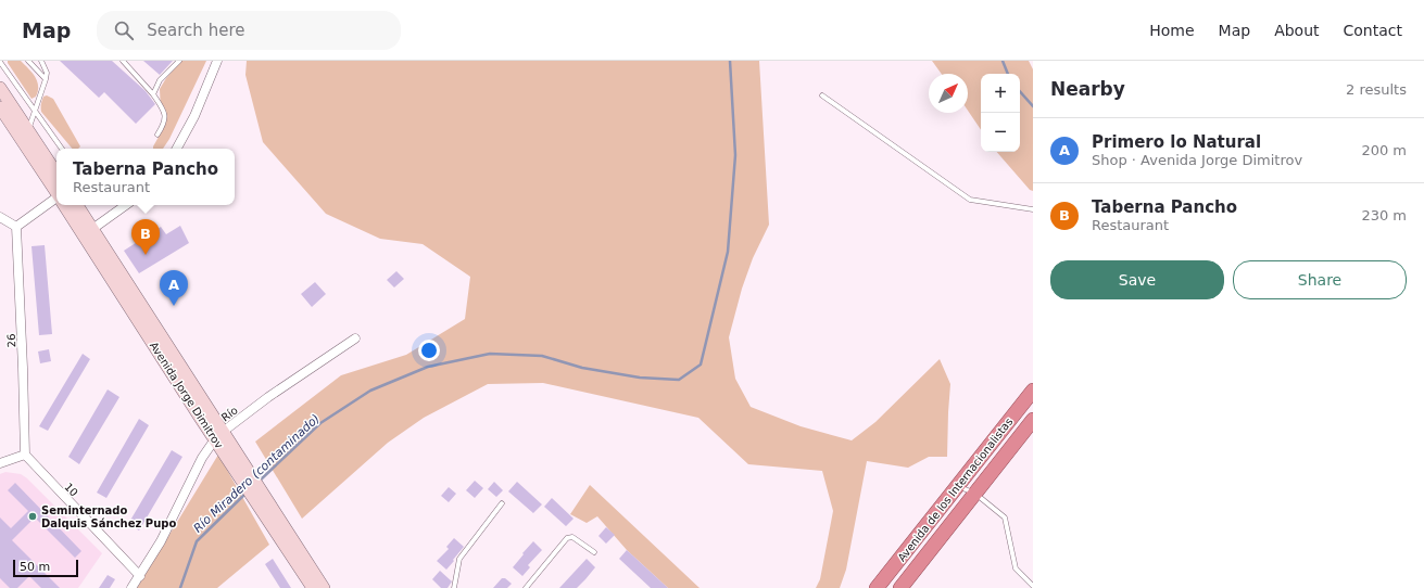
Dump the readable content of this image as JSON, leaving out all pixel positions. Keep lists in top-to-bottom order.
{
  "streets": {
    "highway": ["Avenida de los Internacionalistas"],
    "main road": ["Avenida Jorge Dimitrov"],
    "street": ["26", "Río", "10"]
  },
  "crossings": [
    ["26", "10"],
    ["Avenida Jorge Dimitrov", "Río"],
    ["Río", "10"]
  ],
  "water": ["Río Miradero (contaminado)"],
  "places": ["Seminternado Dalquis Sánchez Pupo"],
  "scale_bar": "50 m",
  "north": "top right",
  "page": {
    "header": "Map",
    "search": "Search here",
    "nav": [
      "Home",
      "Map",
      "About",
      "Contact"
    ],
    "heading": ["Nearby", "2 results"],
    "map_buttons": ["+", "−"],
    "list": [
      {
        "mark": "A",
        "name": "Primero lo Natural",
        "note": "Shop · Avenida Jorge Dimitrov",
        "value": "200 m"
      },
      {
        "mark": "B",
        "name": "Taberna Pancho",
        "note": "Restaurant",
        "value": "230 m"
      }
    ],
    "popup": ["Taberna Pancho", "Restaurant"],
    "pins": ["B", "A"],
    "buttons": ["Save", "Share"],
    "scale": "50 m"
  }
}
